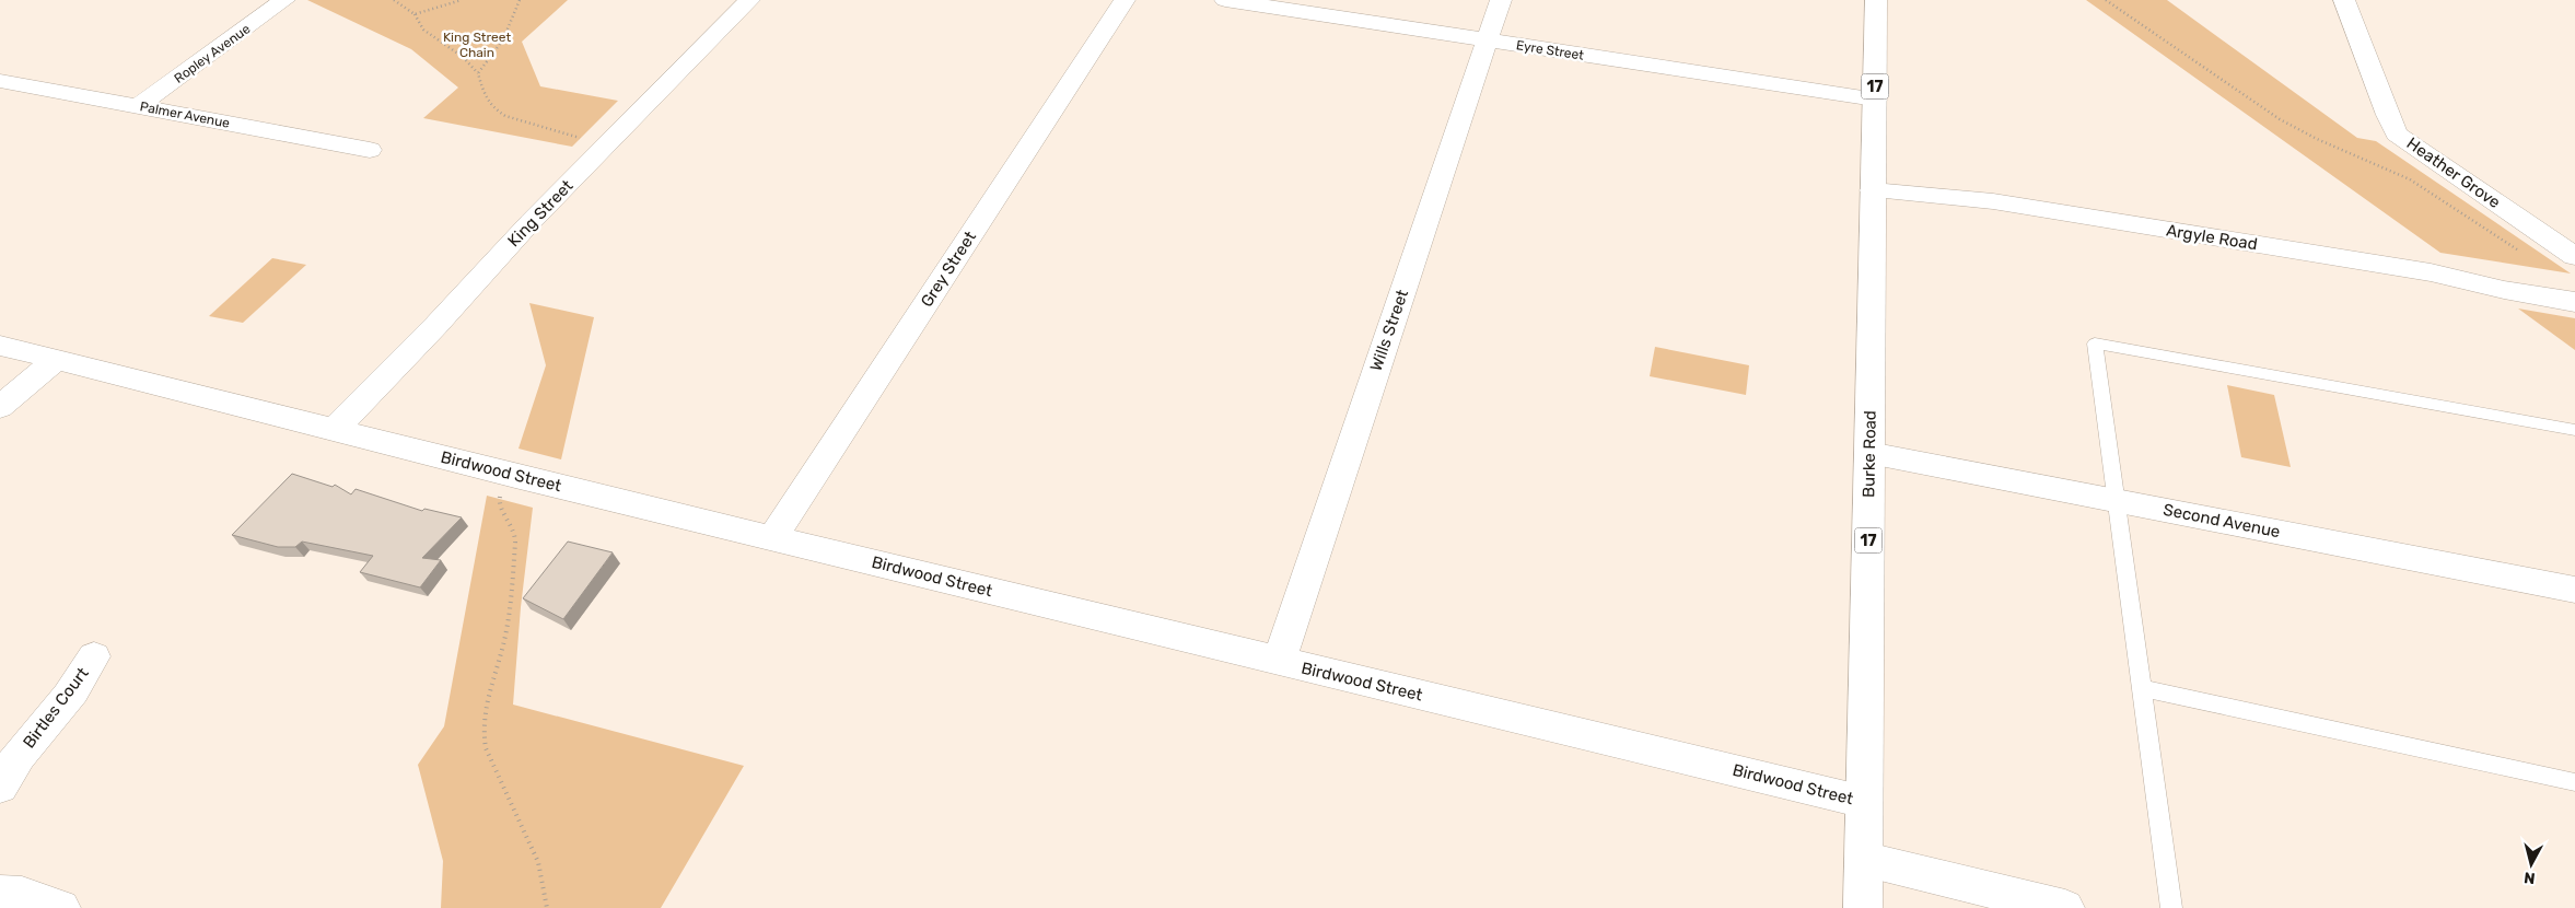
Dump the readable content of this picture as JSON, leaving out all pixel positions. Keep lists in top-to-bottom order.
{
  "streets": {
    "street": [
      "Eyre Street",
      "Ropley Avenue",
      "17",
      "Palmer Avenue",
      "Heather Grove",
      "King Street",
      "Argyle Road",
      "Grey Street",
      "Wills Street",
      "Burke Road",
      "Birdwood Street",
      "Second Avenue",
      "Birtles Court"
    ]
  },
  "crossings": [
    ["Eyre Street", "Wills Street"],
    ["Eyre Street", "Burke Road"],
    ["Ropley Avenue", "Palmer Avenue"],
    ["King Street", "Birdwood Street"],
    ["Argyle Road", "Burke Road"],
    ["Grey Street", "Birdwood Street"],
    ["Wills Street", "Birdwood Street"],
    ["Burke Road", "Birdwood Street"],
    ["Burke Road", "Second Avenue"]
  ],
  "parks": ["King Street Chain"],
  "north": "bottom"
}
